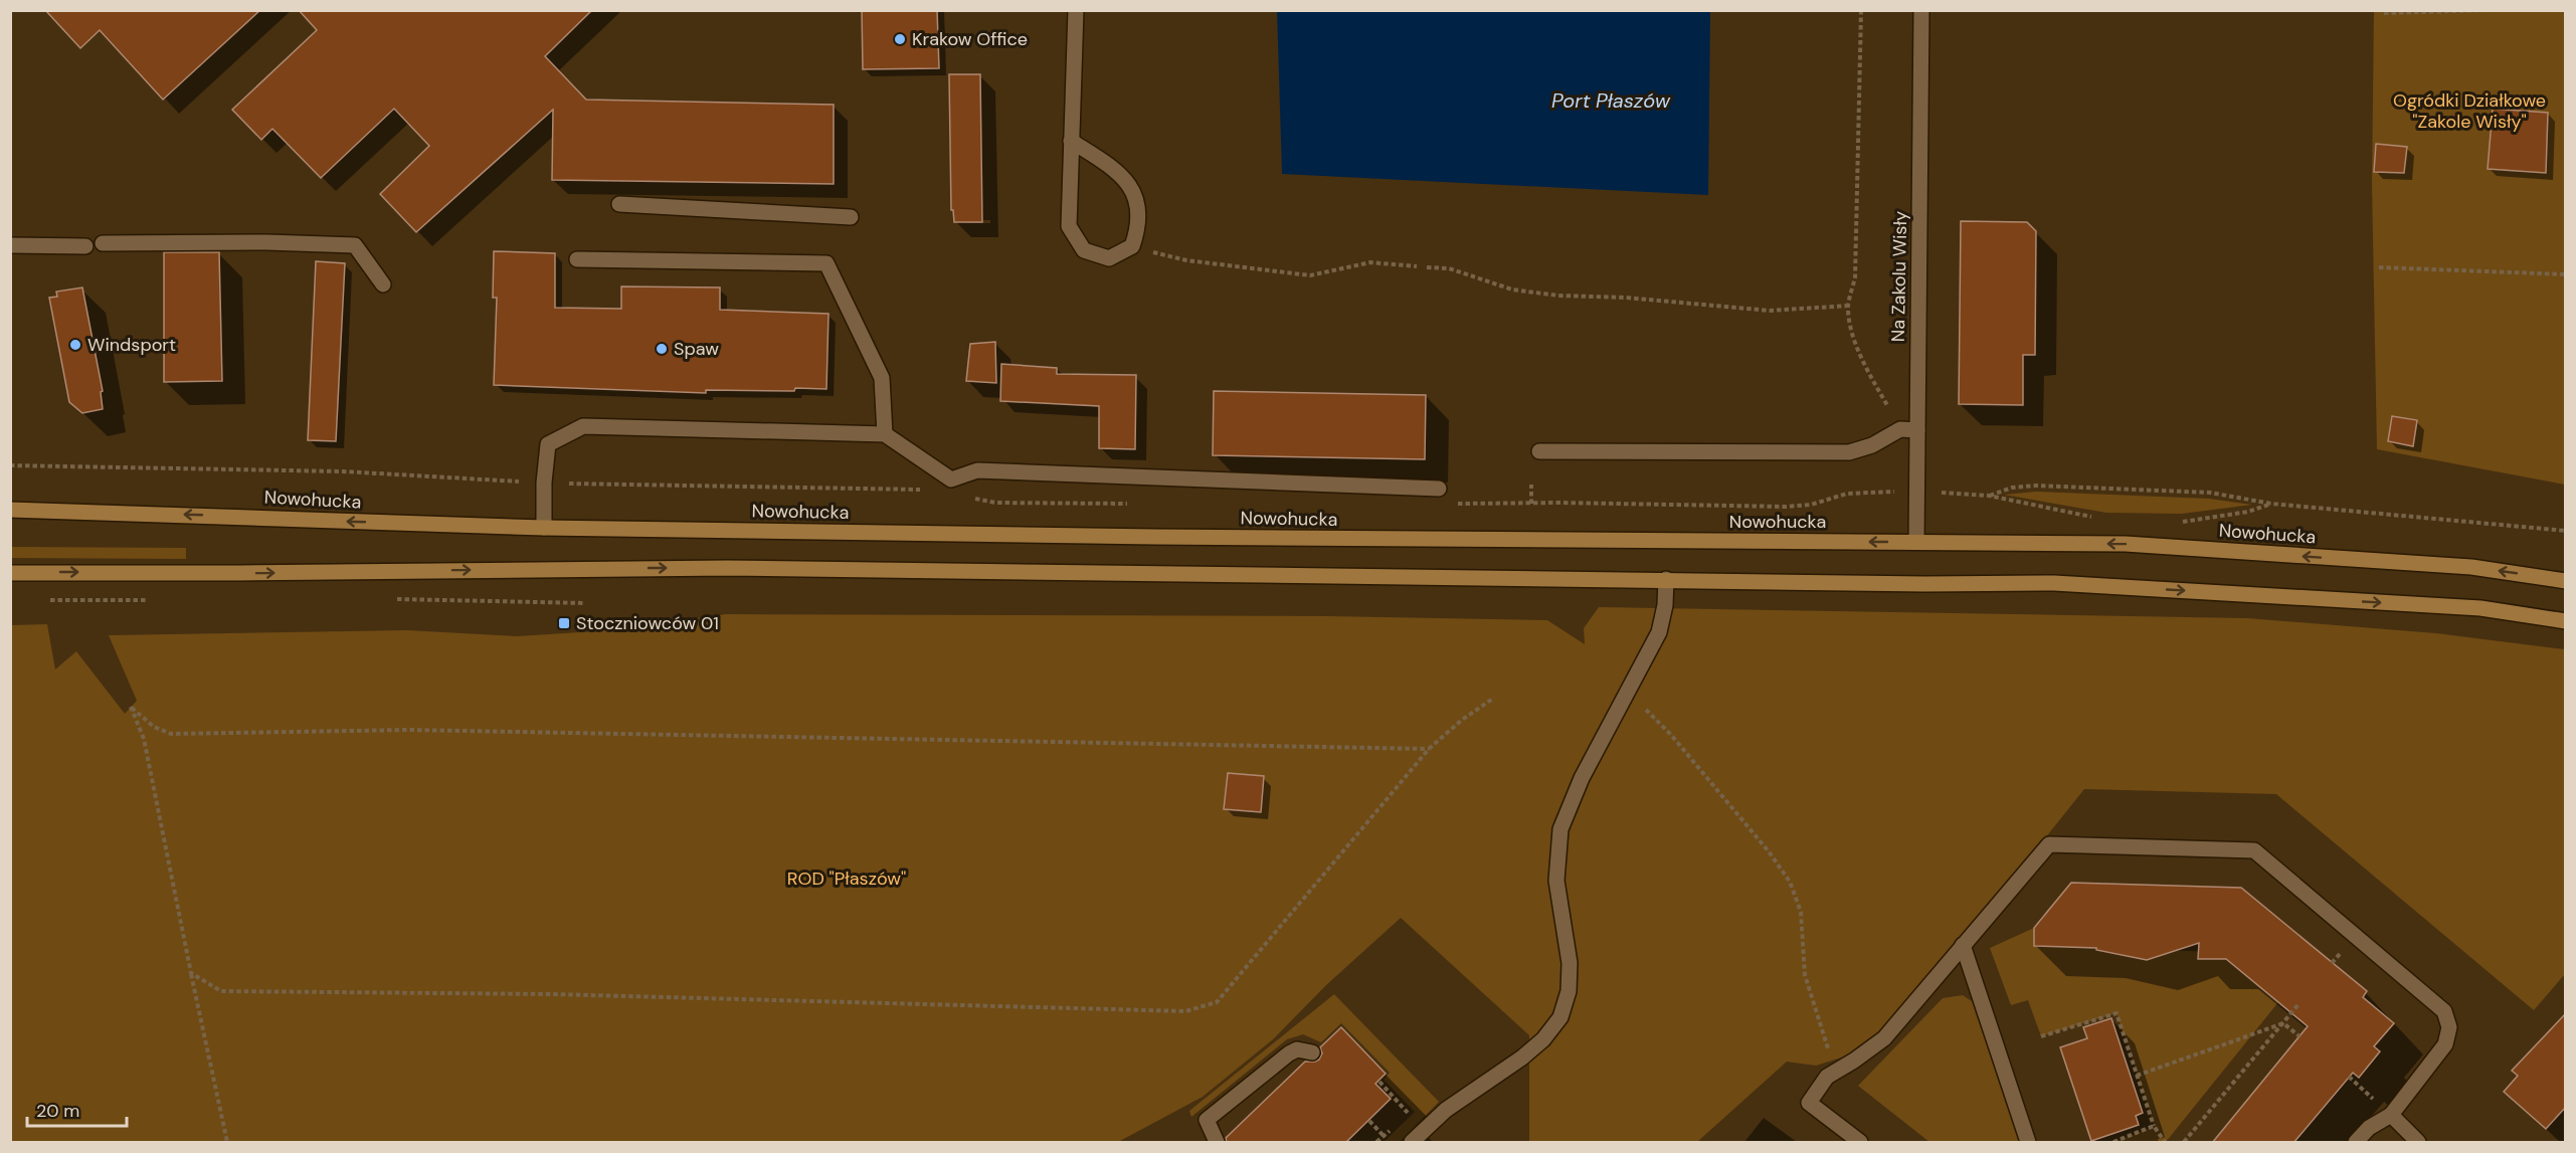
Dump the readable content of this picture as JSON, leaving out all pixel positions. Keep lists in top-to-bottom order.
{
  "streets": {
    "main road": ["Nowohucka"],
    "street": ["Na Zakolu Wisły"]
  },
  "crossings": [
    ["Na Zakolu Wisły", "Nowohucka"]
  ],
  "water": ["Port Płaszów"],
  "parks": ["Ogródki Działkowe \"Zakole Wisły\"", "ROD \"Płaszów\""],
  "places": {
    "other": ["Krakow Office", "Windsport", "Spaw"],
    "transit": ["Stoczniowców 01"]
  },
  "scale_bar": "20 m"
}
